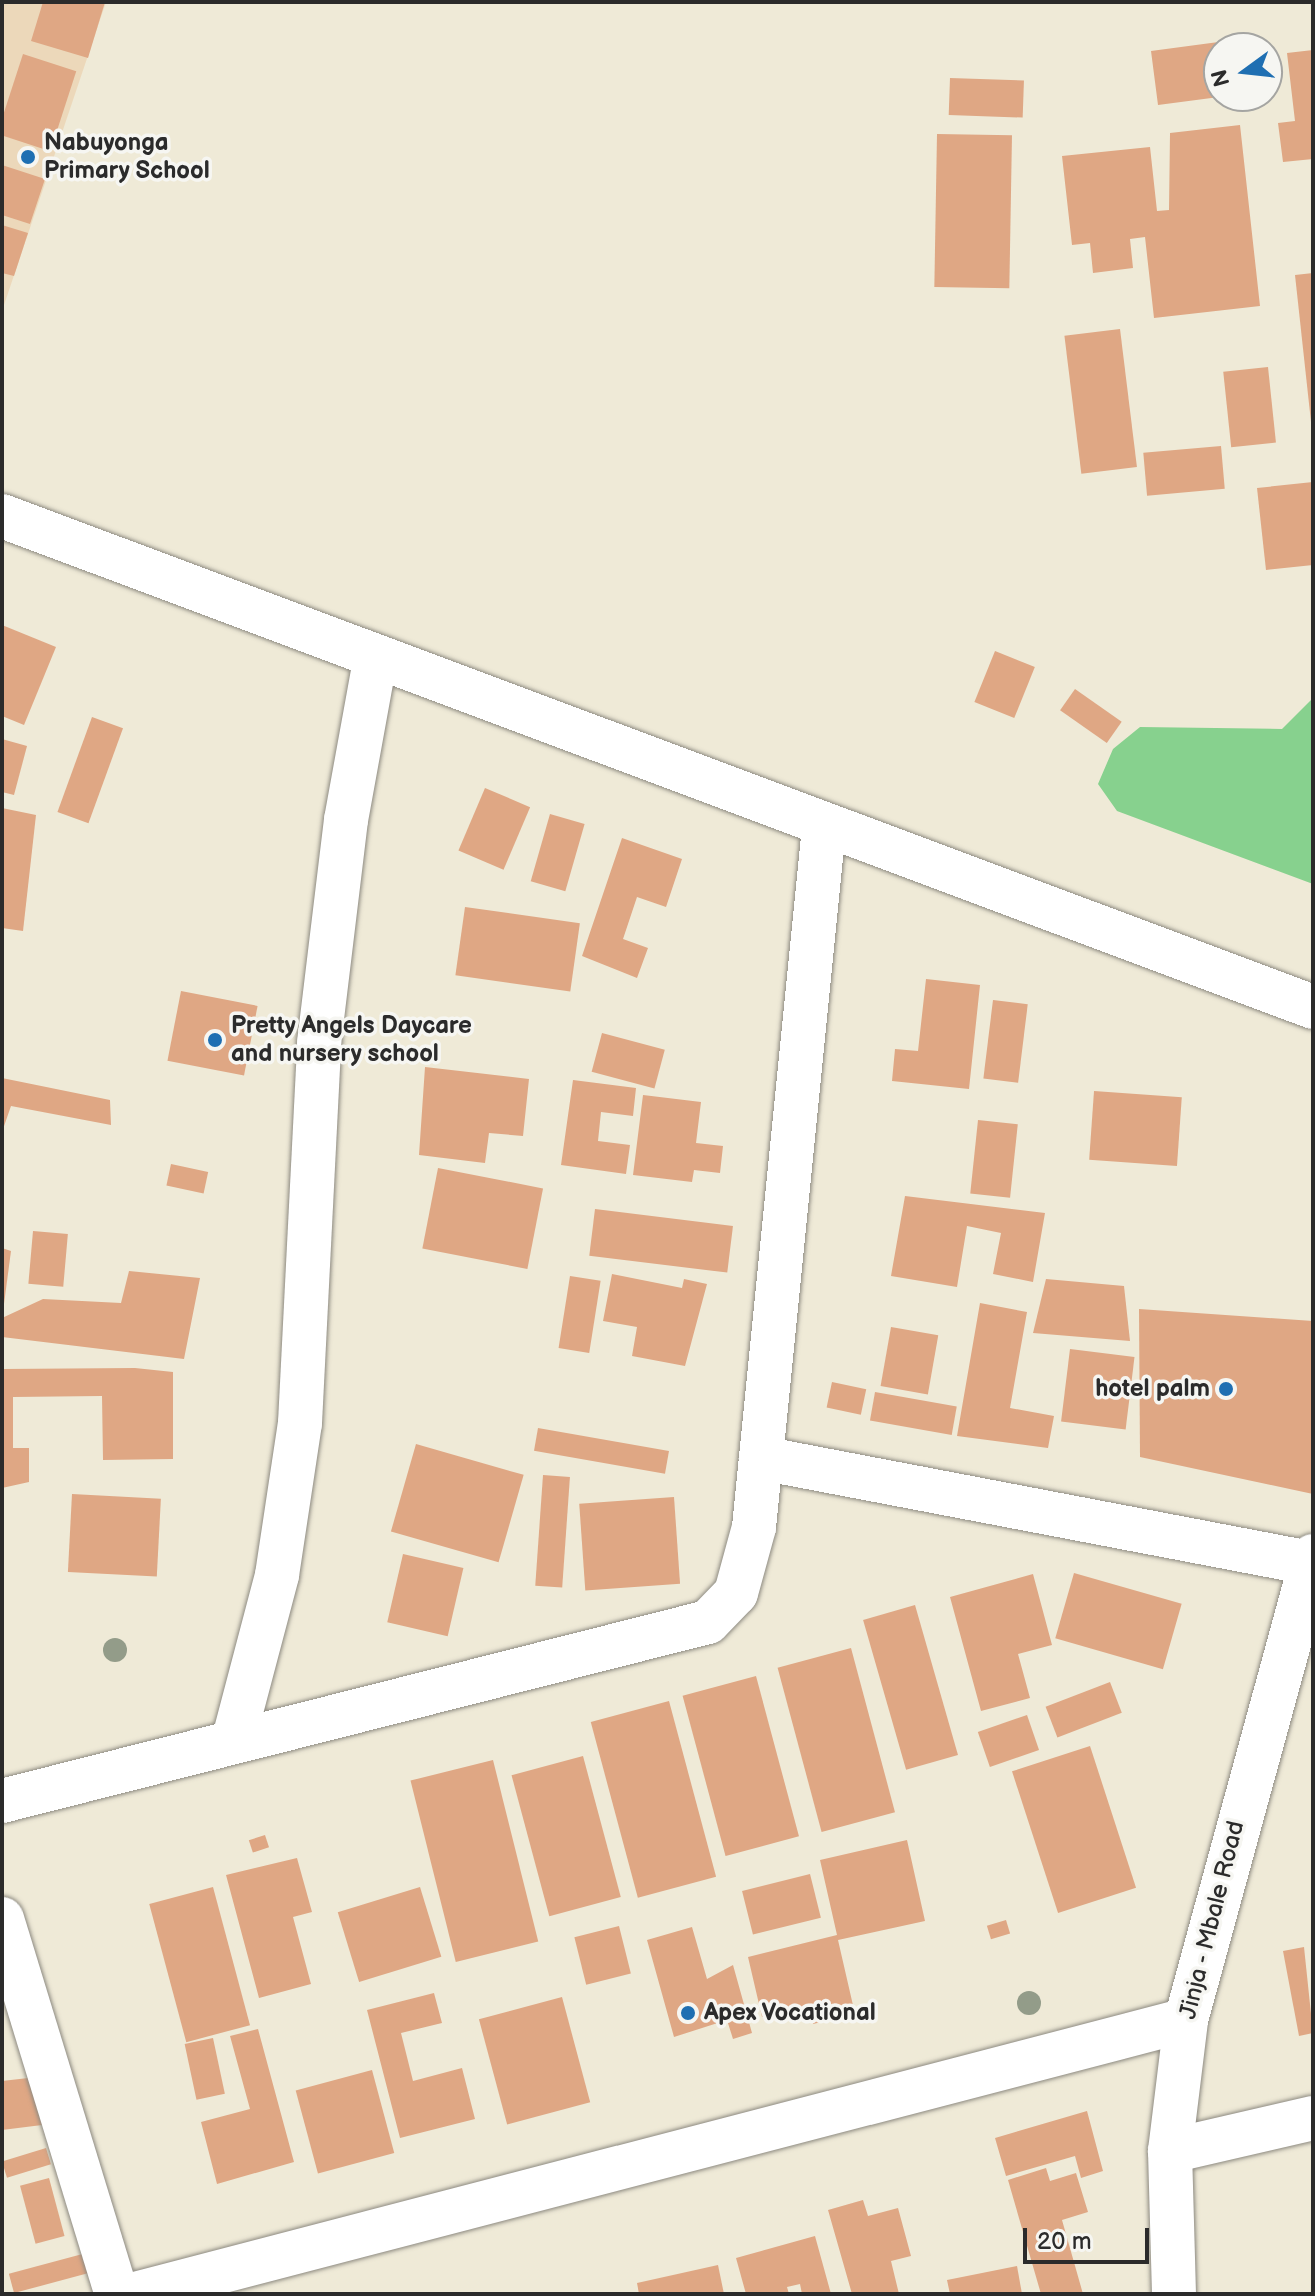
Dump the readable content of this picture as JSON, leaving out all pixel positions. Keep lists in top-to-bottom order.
{
  "streets": {
    "street": ["Jinja - Mbale Road"]
  },
  "places": [
    "Nabuyonga Primary School",
    "Pretty Angels Daycare and nursery school",
    "hotel palm",
    "Apex Vocational"
  ],
  "scale_bar": "20 m",
  "north": "left"
}
